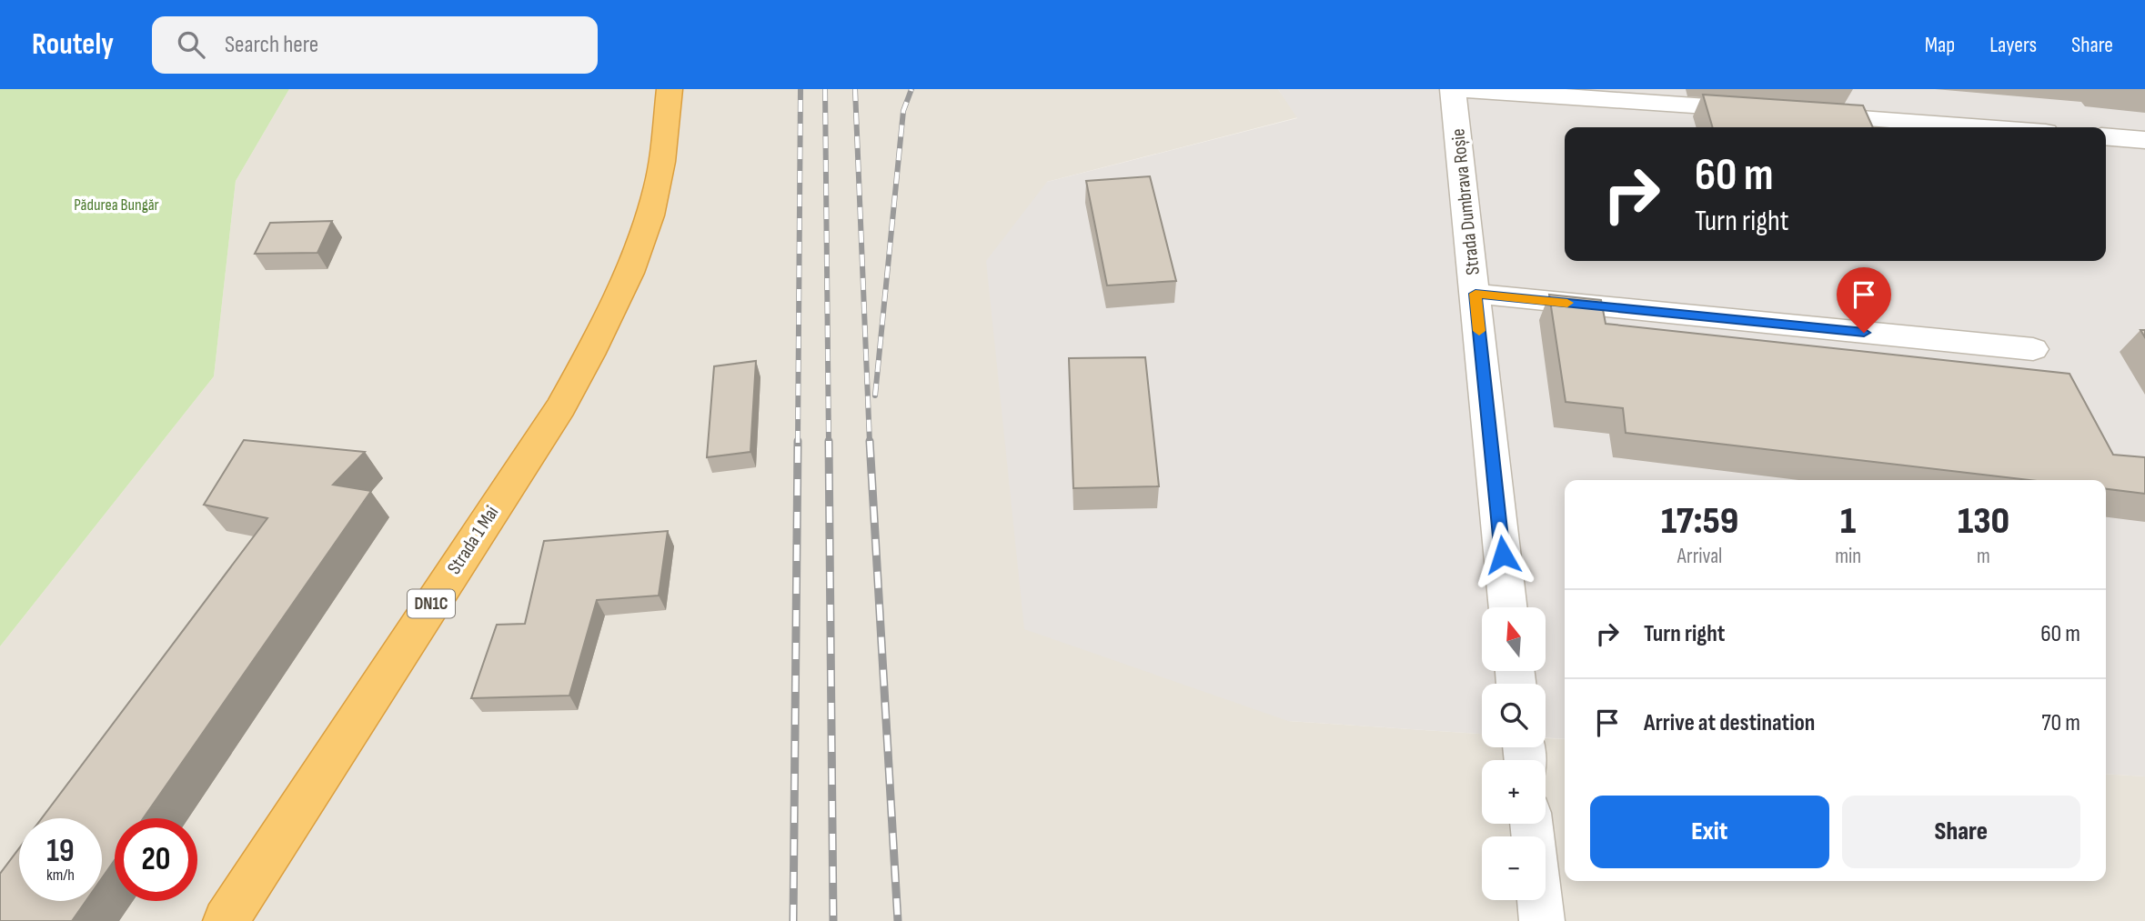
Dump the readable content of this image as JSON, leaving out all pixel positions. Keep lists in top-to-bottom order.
{
  "streets": {
    "highway": ["Strada 1 Mai", "DN1C"],
    "lane": ["Strada Dumbrava Roșie"]
  },
  "parks": ["Pădurea Bungăr"],
  "north": "top",
  "page": {
    "header": "Routely",
    "search": "Search here",
    "nav": ["Map", "Layers", "Share"],
    "turn": ["60 m", "Turn right"],
    "eta": [
      "17:59",
      "Arrival",
      "1",
      "min",
      "130",
      "m"
    ],
    "list": [
      {
        "name": "Turn right",
        "value": "60 m"
      },
      {
        "name": "Arrive at destination",
        "value": "70 m"
      }
    ],
    "map_buttons": ["+", "−"],
    "buttons": ["Exit", "Share"],
    "speed": "19 km/h",
    "limit": "20"
  }
}
